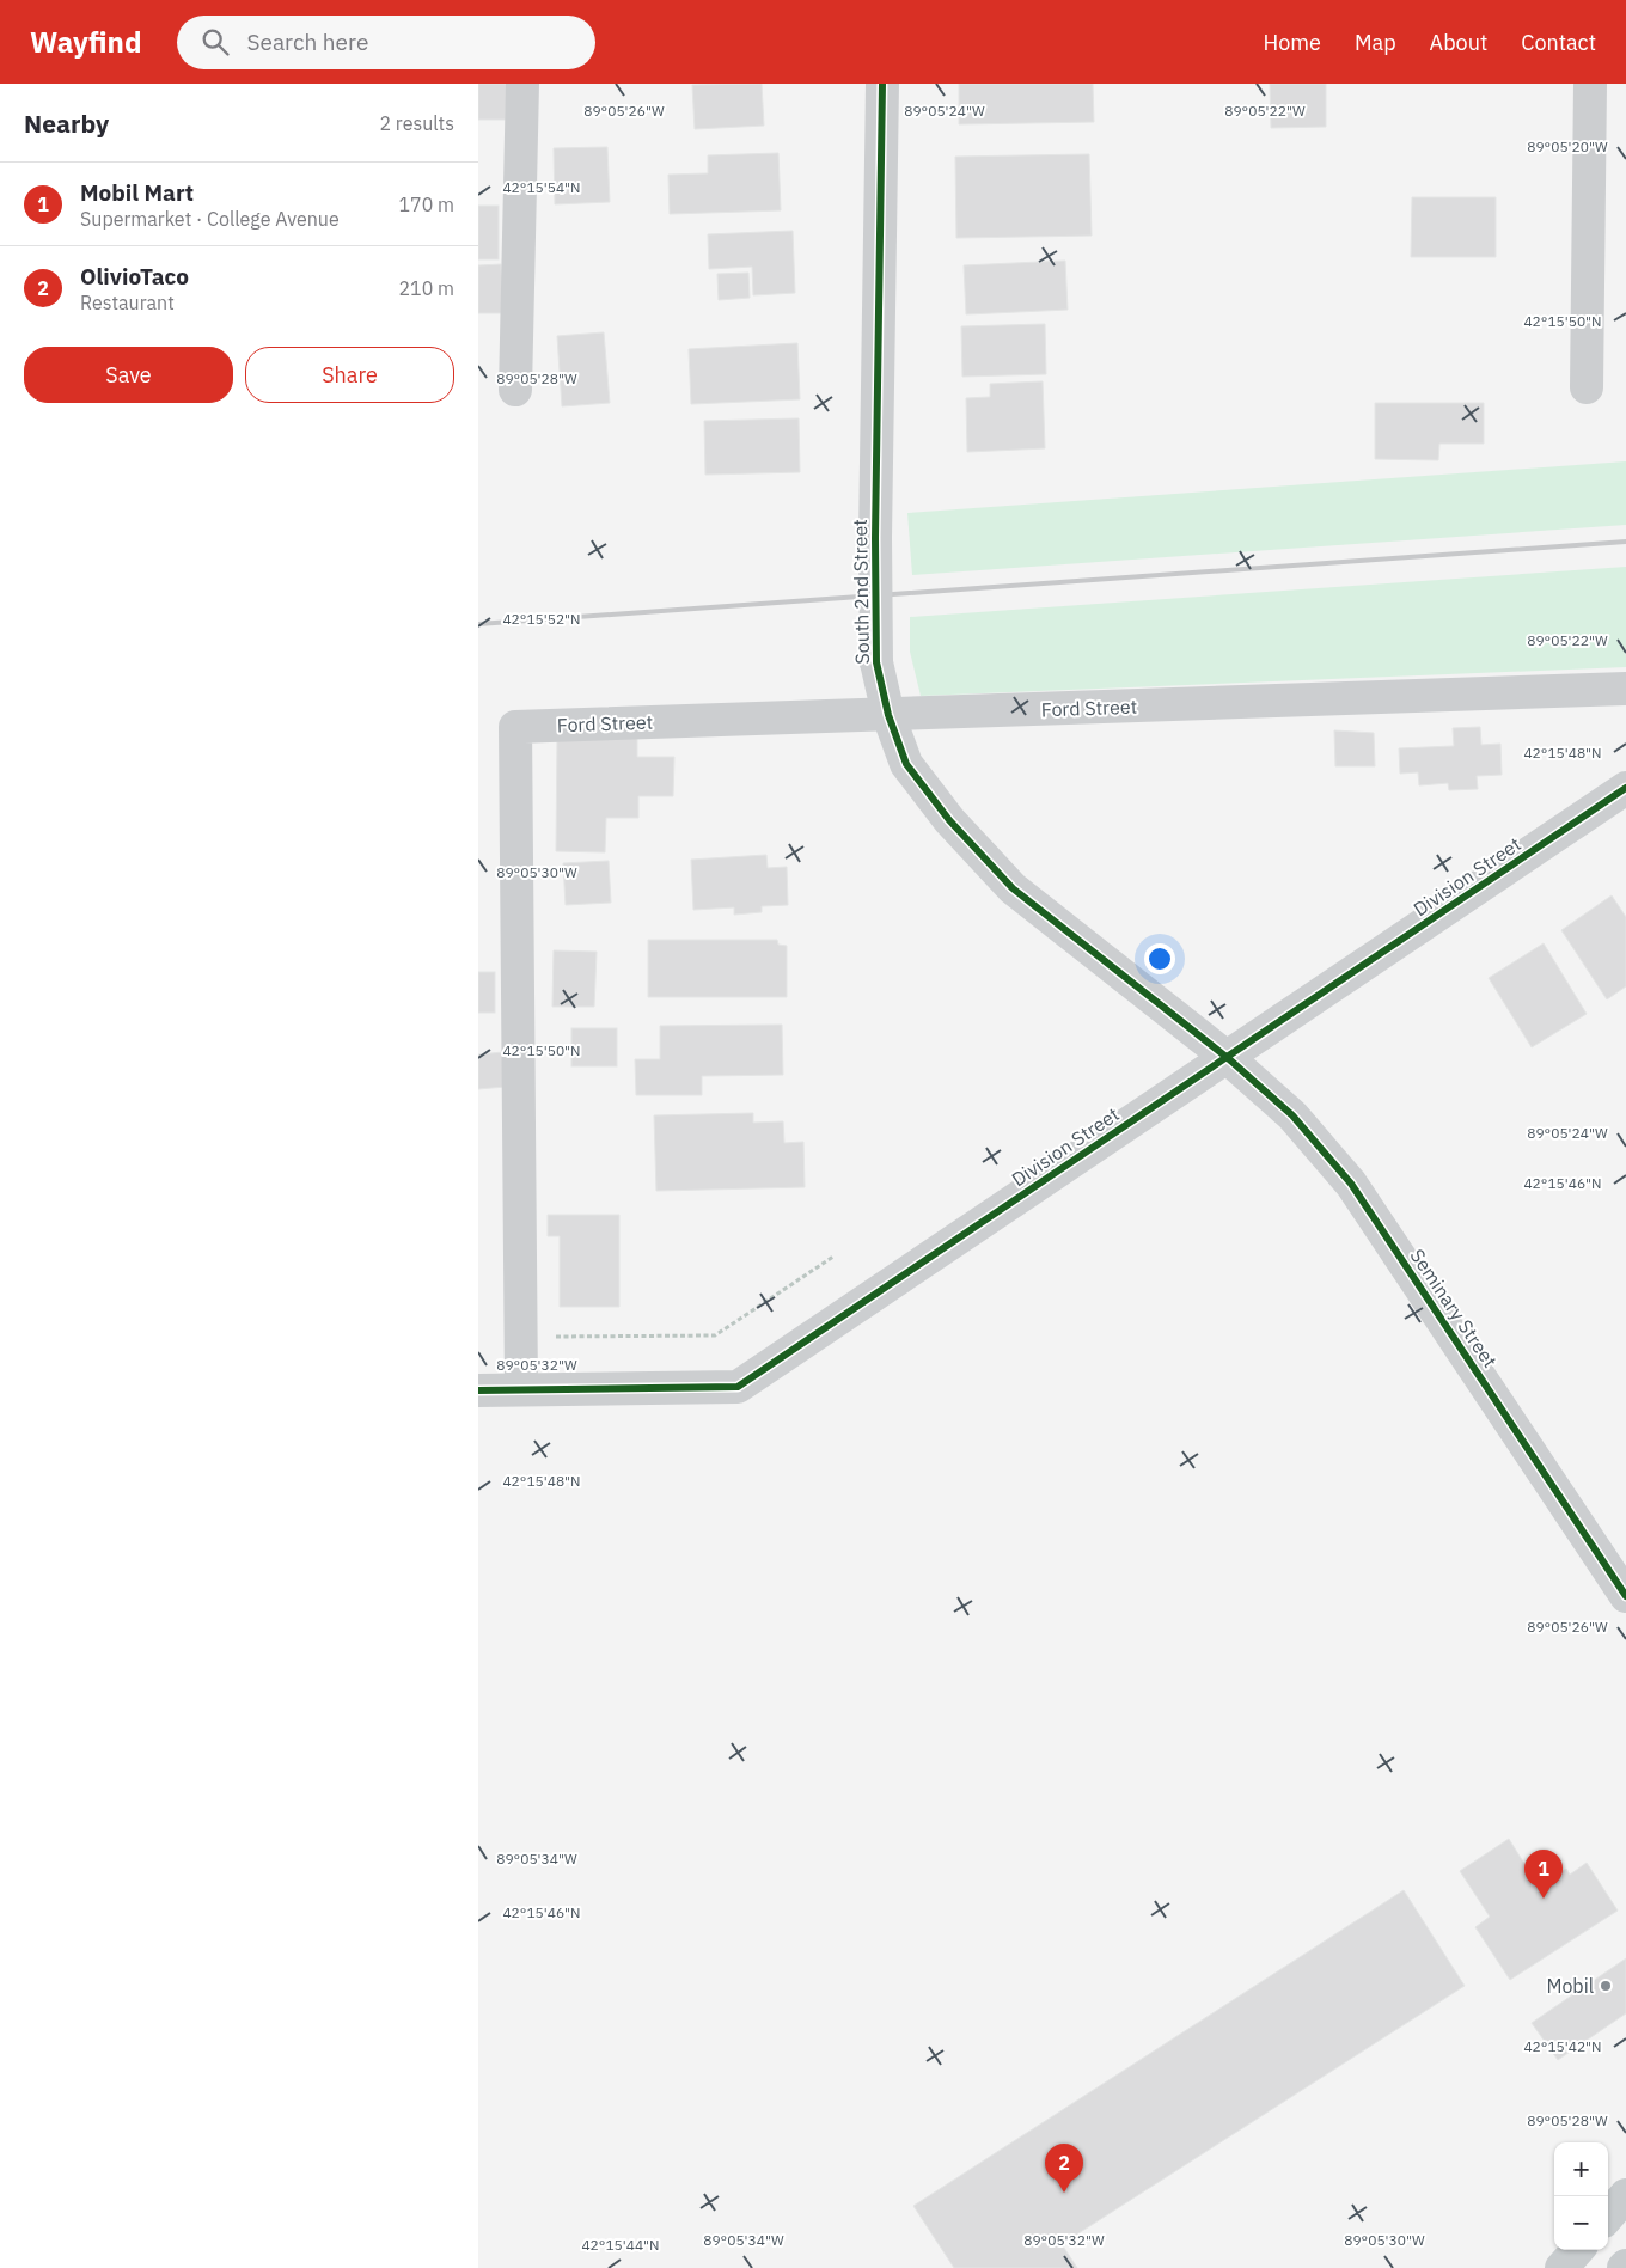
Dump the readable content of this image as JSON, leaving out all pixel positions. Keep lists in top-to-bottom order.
{
  "streets": {
    "street": [
      "South 2nd Street",
      "Ford Street",
      "Division Street",
      "Seminary Street"
    ]
  },
  "crossings": [
    ["South 2nd Street", "Ford Street"],
    ["South 2nd Street", "Division Street"],
    ["South 2nd Street", "Seminary Street"],
    ["Division Street", "Seminary Street"]
  ],
  "places": ["Mobil"],
  "page": {
    "header": "Wayfind",
    "search": "Search here",
    "nav": [
      "Home",
      "Map",
      "About",
      "Contact"
    ],
    "heading": ["Nearby", "2 results"],
    "list": [
      {
        "mark": "1",
        "name": "Mobil Mart",
        "note": "Supermarket · College Avenue",
        "value": "170 m"
      },
      {
        "mark": "2",
        "name": "OlivioTaco",
        "note": "Restaurant",
        "value": "210 m"
      }
    ],
    "buttons": ["Save", "Share"],
    "pins": ["1", "2"],
    "map_buttons": ["+", "−"]
  },
  "coordinates": [
    "89°05'26\"W",
    "89°05'24\"W",
    "89°05'22\"W",
    "89°05'20\"W",
    "42°15'54\"N",
    "42°15'50\"N",
    "89°05'28\"W",
    "42°15'52\"N",
    "42°15'48\"N",
    "89°05'30\"W",
    "42°15'46\"N",
    "89°05'32\"W",
    "89°05'34\"W",
    "42°15'42\"N",
    "42°15'44\"N"
  ]
}
